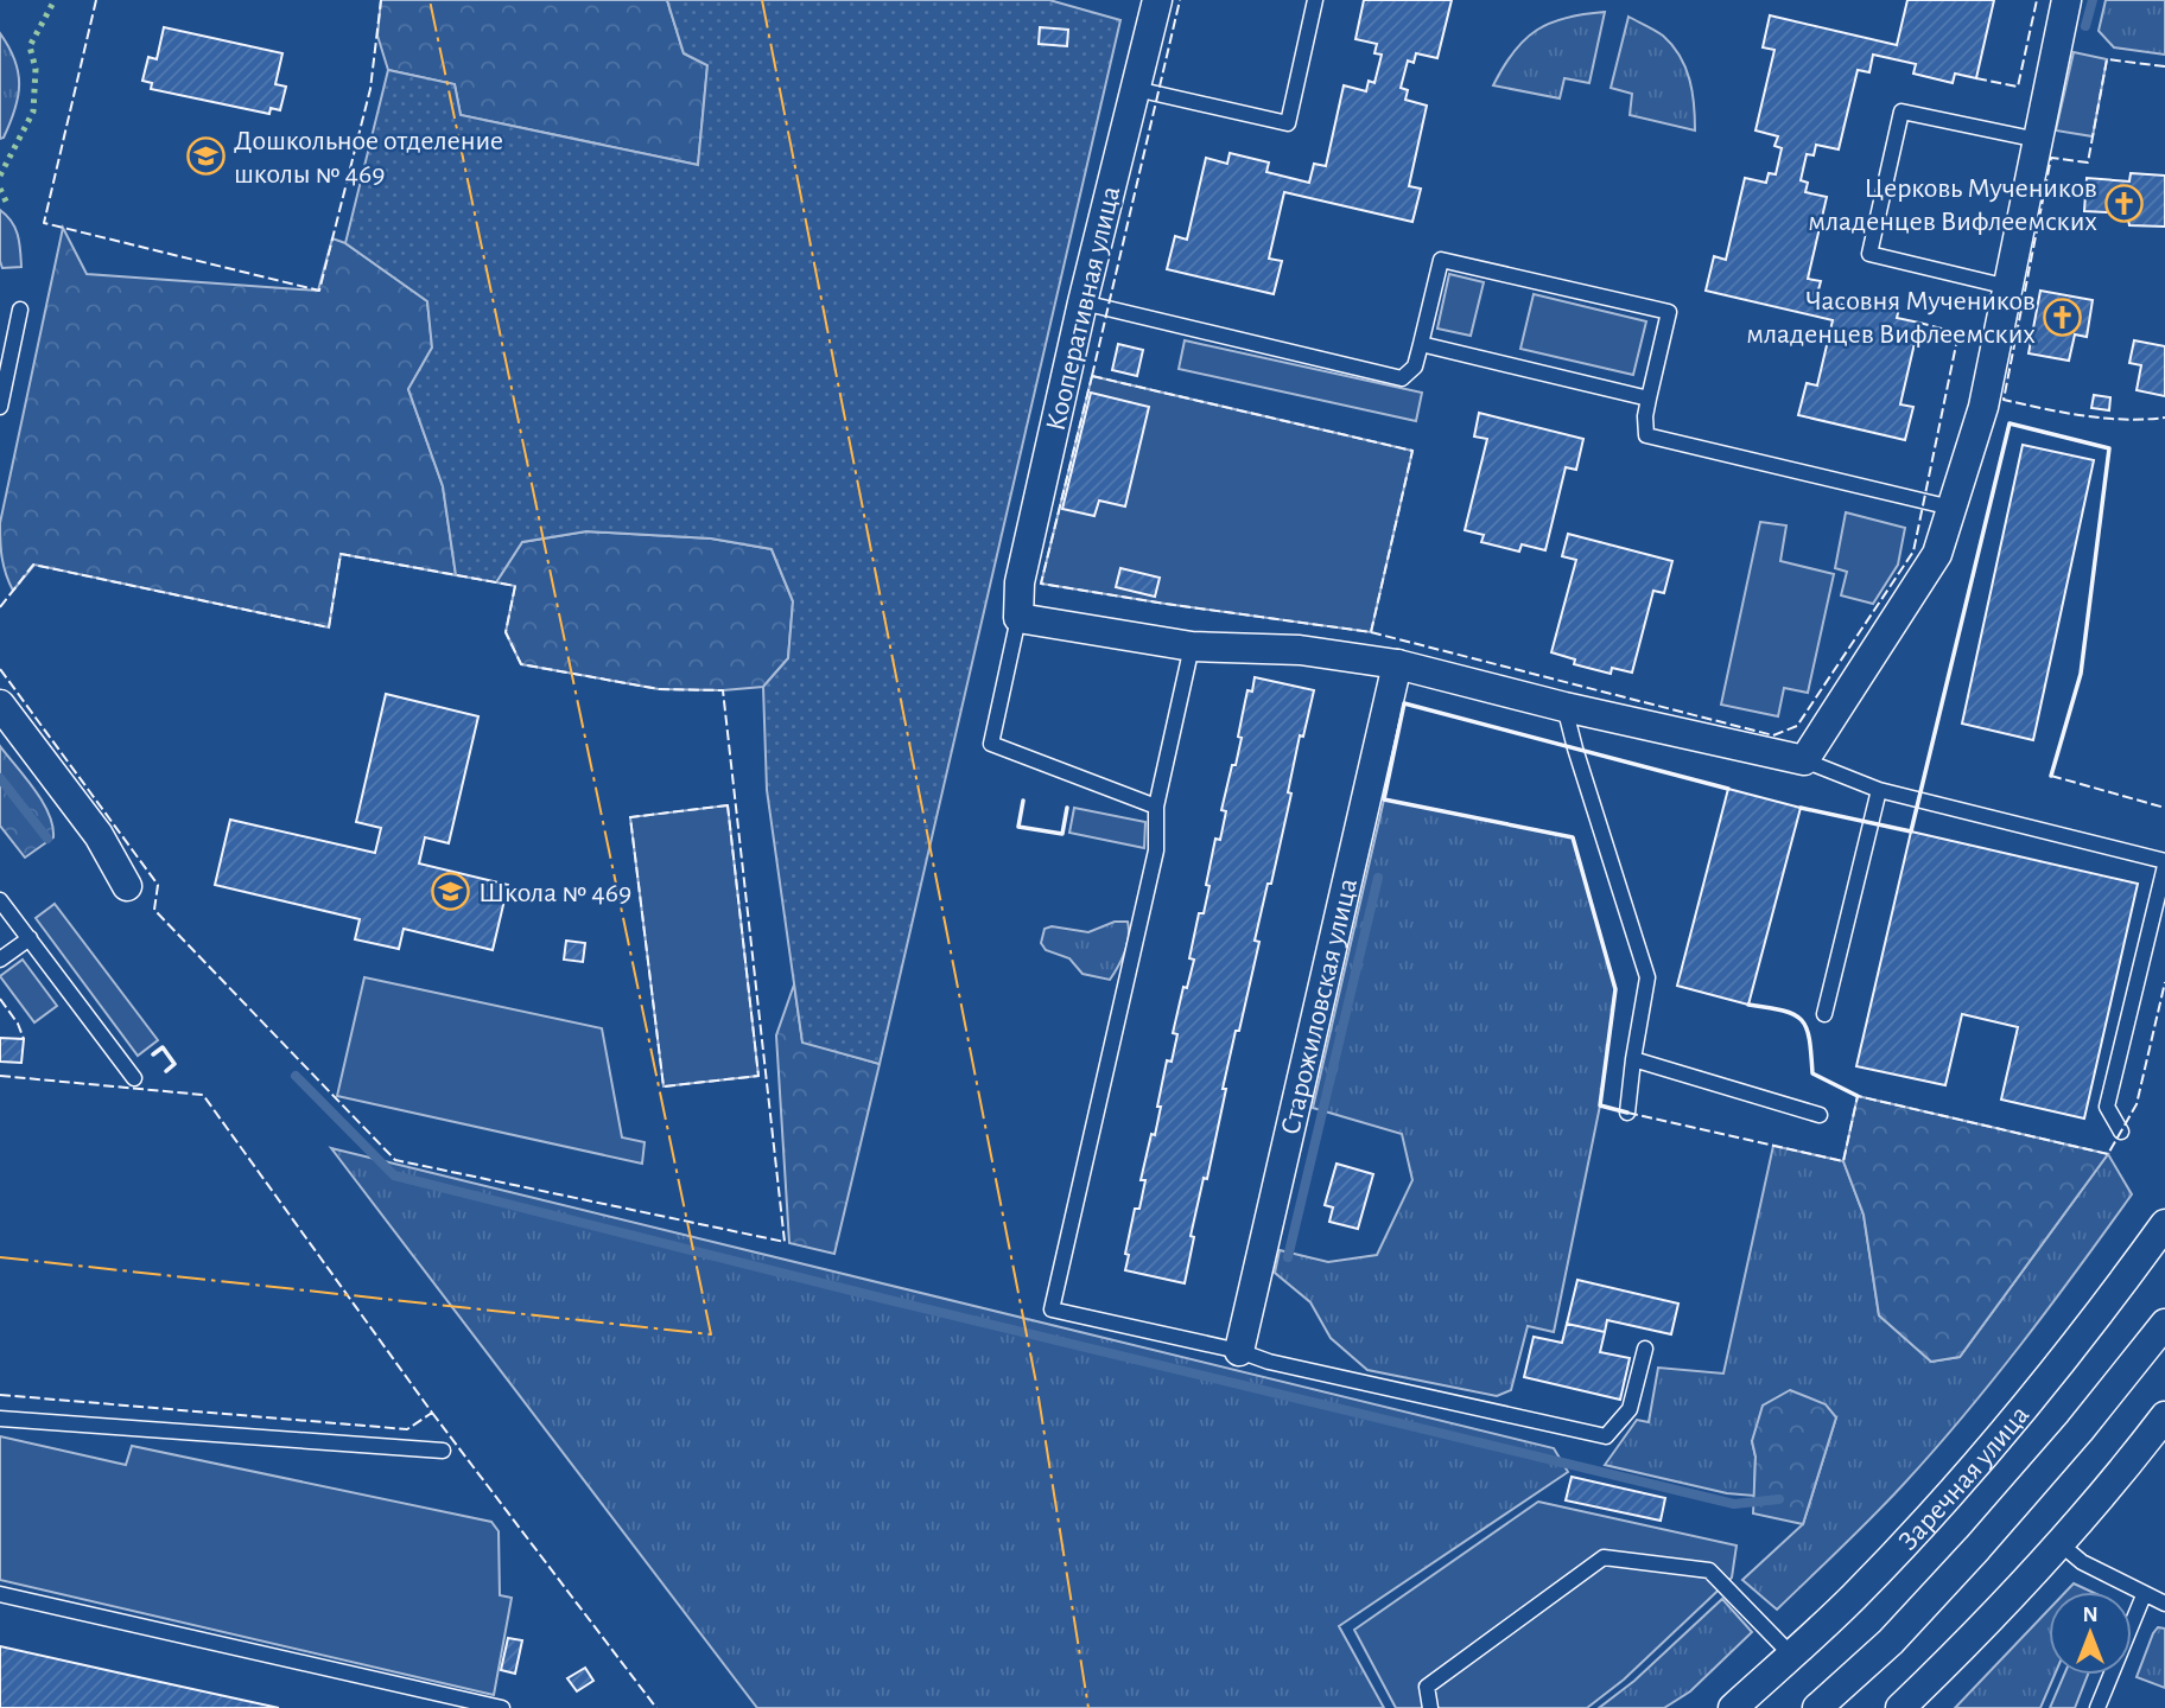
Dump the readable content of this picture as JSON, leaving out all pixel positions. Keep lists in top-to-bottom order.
{
  "streets": {
    "street": ["Кооперативная улица", "Старожиловская улица", "Заречная улица"]
  },
  "places": {
    "school or university": ["Дошкольное отделение школы № 469", "Школа № 469"],
    "church": ["Церковь Мучеников младенцев Вифлеемских", "Часовня Мучеников младенцев Вифлеемских"]
  },
  "north": "top"
}
